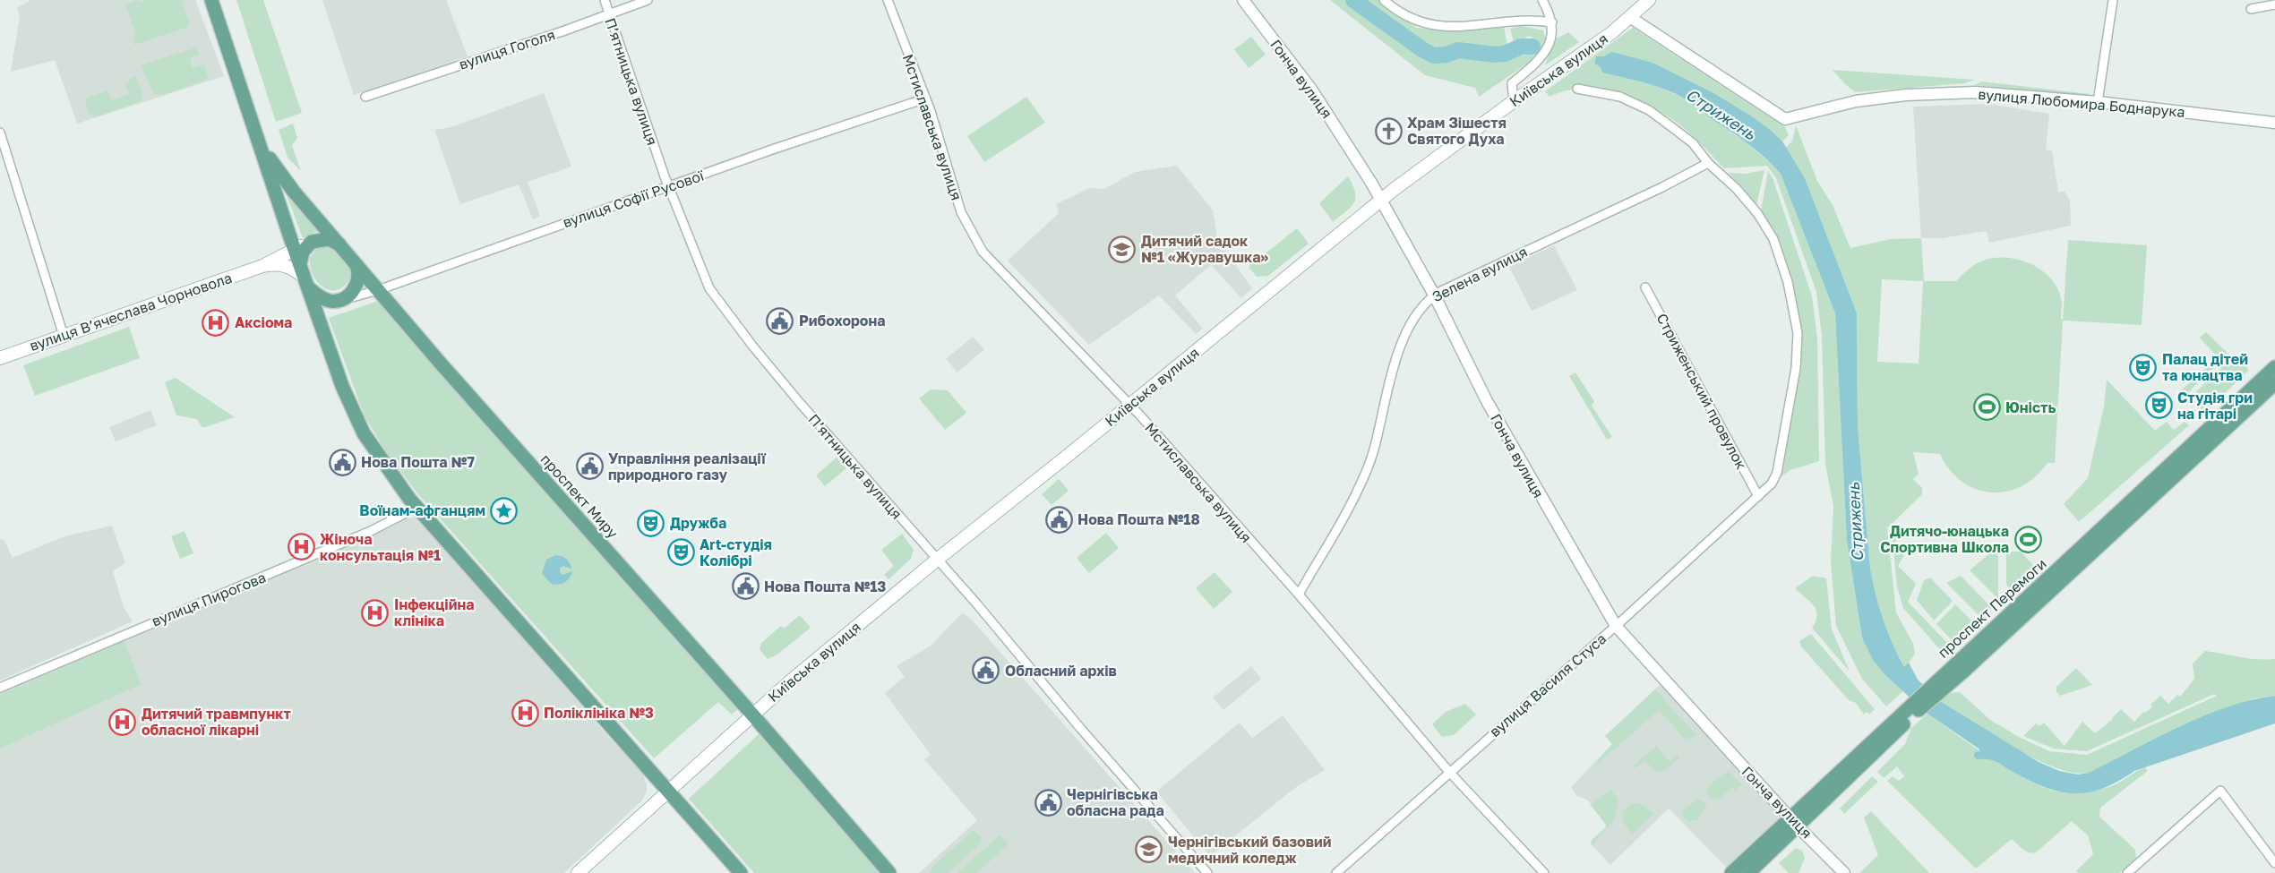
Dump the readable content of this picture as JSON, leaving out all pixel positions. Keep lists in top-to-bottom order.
{
  "streets": {
    "main road": [
      "Київська вулиця",
      "вулиця Вʼячеслава Чорновола",
      "проспект Миру",
      "проспект Перемоги"
    ],
    "street": [
      "вулиця Гоголя",
      "Гонча вулиця",
      "Пʼятницька вулиця",
      "вулиця Любомира Боднарука",
      "Мстиславська вулиця",
      "вулиця Софії Русової",
      "Зелена вулиця",
      "Стриженський провулок",
      "вулиця Пирогова",
      "вулиця Василя Стуса"
    ]
  },
  "crossings": [
    ["вулиця Гоголя", "Пʼятницька вулиця"],
    ["Київська вулиця", "Гонча вулиця"],
    ["Київська вулиця", "Пʼятницька вулиця"],
    ["Київська вулиця", "вулиця Любомира Боднарука"],
    ["Київська вулиця", "Мстиславська вулиця"],
    ["Київська вулиця", "проспект Миру"],
    ["Гонча вулиця", "Зелена вулиця"],
    ["Гонча вулиця", "проспект Перемоги"],
    ["Гонча вулиця", "вулиця Василя Стуса"],
    ["Пʼятницька вулиця", "вулиця Софії Русової"],
    ["Мстиславська вулиця", "вулиця Софії Русової"],
    ["Мстиславська вулиця", "Зелена вулиця"],
    ["Мстиславська вулиця", "вулиця Василя Стуса"],
    ["вулиця Софії Русової", "вулиця Вʼячеслава Чорновола"],
    ["вулиця Софії Русової", "проспект Миру"],
    ["Зелена вулиця", "вулиця Василя Стуса"],
    ["вулиця Вʼячеслава Чорновола", "проспект Миру"],
    ["Стриженський провулок", "вулиця Василя Стуса"],
    ["проспект Миру", "вулиця Пирогова"]
  ],
  "water": ["Стрижень"],
  "places": {
    "church": ["Храм Зішестя Святого Духа"],
    "school or university": ["Дитячий садок №1 «Журавушка»", "Чернігівський базовий медичний коледж"],
    "public building": [
      "Рибохорона",
      "Нова Пошта №7",
      "Управління реалізації природного газу",
      "Нова Пошта №18",
      "Нова Пошта №13",
      "Обласний архів",
      "Чернігівська обласна рада"
    ],
    "hospital": [
      "Аксіома",
      "Жіноча консультація №1",
      "Інфекційна клініка",
      "Поліклініка №3",
      "Дитячий травмпункт обласної лікарні"
    ],
    "theatre": [
      "Палац дітей та юнацтва",
      "Студія гри на гітарі",
      "Дружба",
      "Art-студія Колібрі"
    ],
    "sports": ["Юність", "Дитячо-юнацька Спортивна Школа"],
    "place": ["Воїнам-афганцям"]
  }
}
